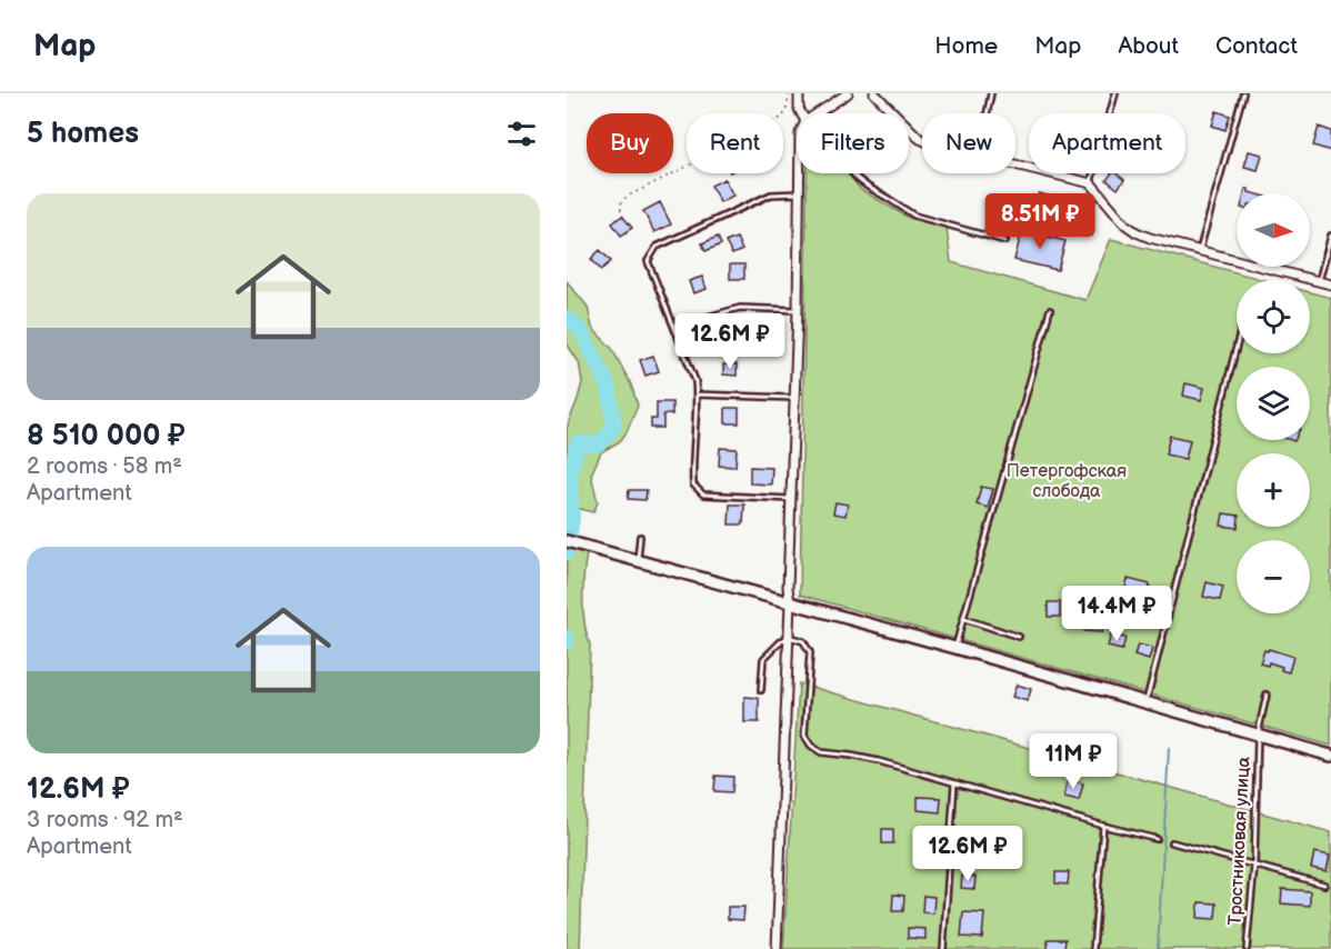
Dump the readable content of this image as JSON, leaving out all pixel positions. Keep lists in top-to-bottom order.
{
  "streets": {
    "lane": ["Тростниковая улица"]
  },
  "parks": ["Петергофская слобода"],
  "north": "right",
  "page": {
    "header": "Map",
    "nav": [
      "Home",
      "Map",
      "About",
      "Contact"
    ],
    "heading": "5 homes",
    "chip": [
      "Buy",
      "Rent",
      "Filters",
      "New",
      "Apartment"
    ],
    "list": [
      {
        "name": "8 510 000 ₽",
        "note": "2 rooms · 58 m² · Apartment"
      },
      {
        "name": "12.6M ₽",
        "note": "3 rooms · 92 m² · Apartment"
      }
    ],
    "map_buttons": ["+", "−"],
    "price": [
      "8.51M ₽",
      "12.6M ₽",
      "14.4M ₽",
      "11M ₽",
      "12.6M ₽"
    ]
  }
}
